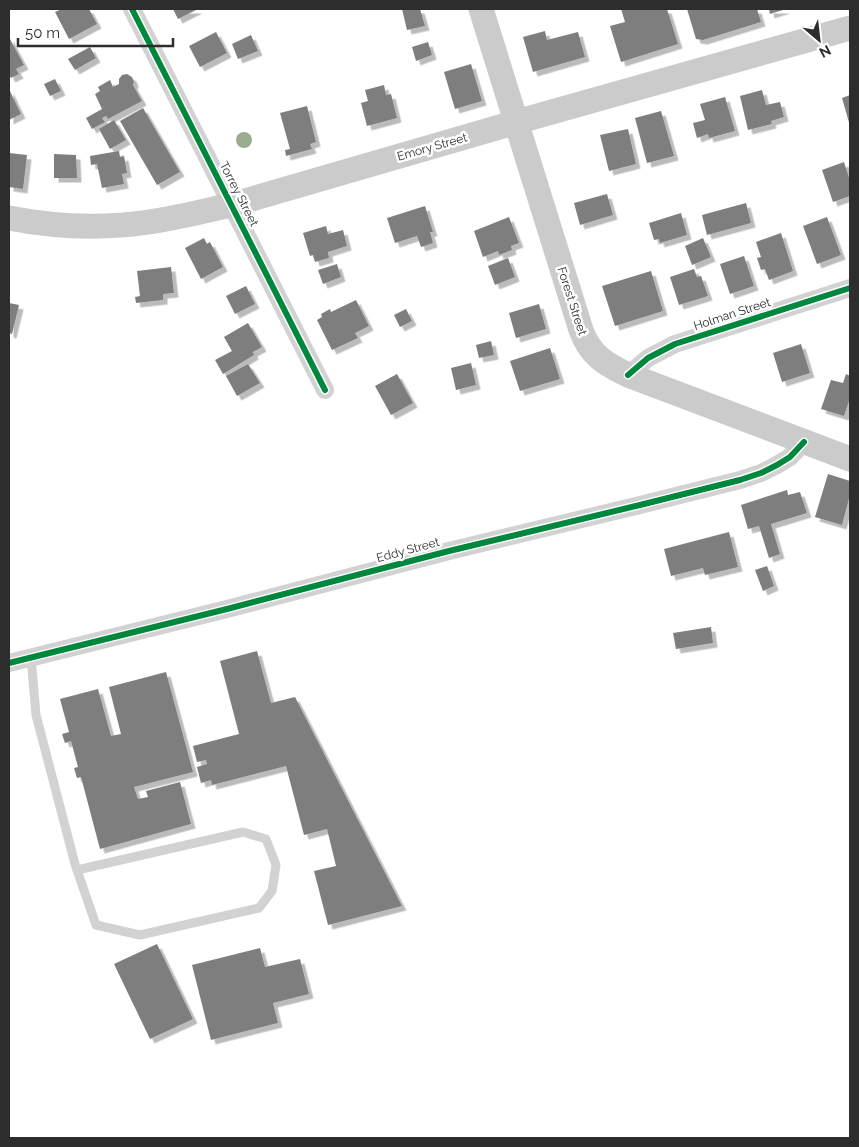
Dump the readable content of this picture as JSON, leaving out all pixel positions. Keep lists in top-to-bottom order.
{
  "streets": {
    "main road": ["Emory Street", "Forest Street"],
    "street": ["Torrey Street", "Holman Street", "Eddy Street"]
  },
  "crossings": [
    ["Emory Street", "Torrey Street"],
    ["Emory Street", "Forest Street"],
    ["Forest Street", "Holman Street"],
    ["Forest Street", "Eddy Street"]
  ],
  "scale_bar": "50 m",
  "north": "bottom right"
}
